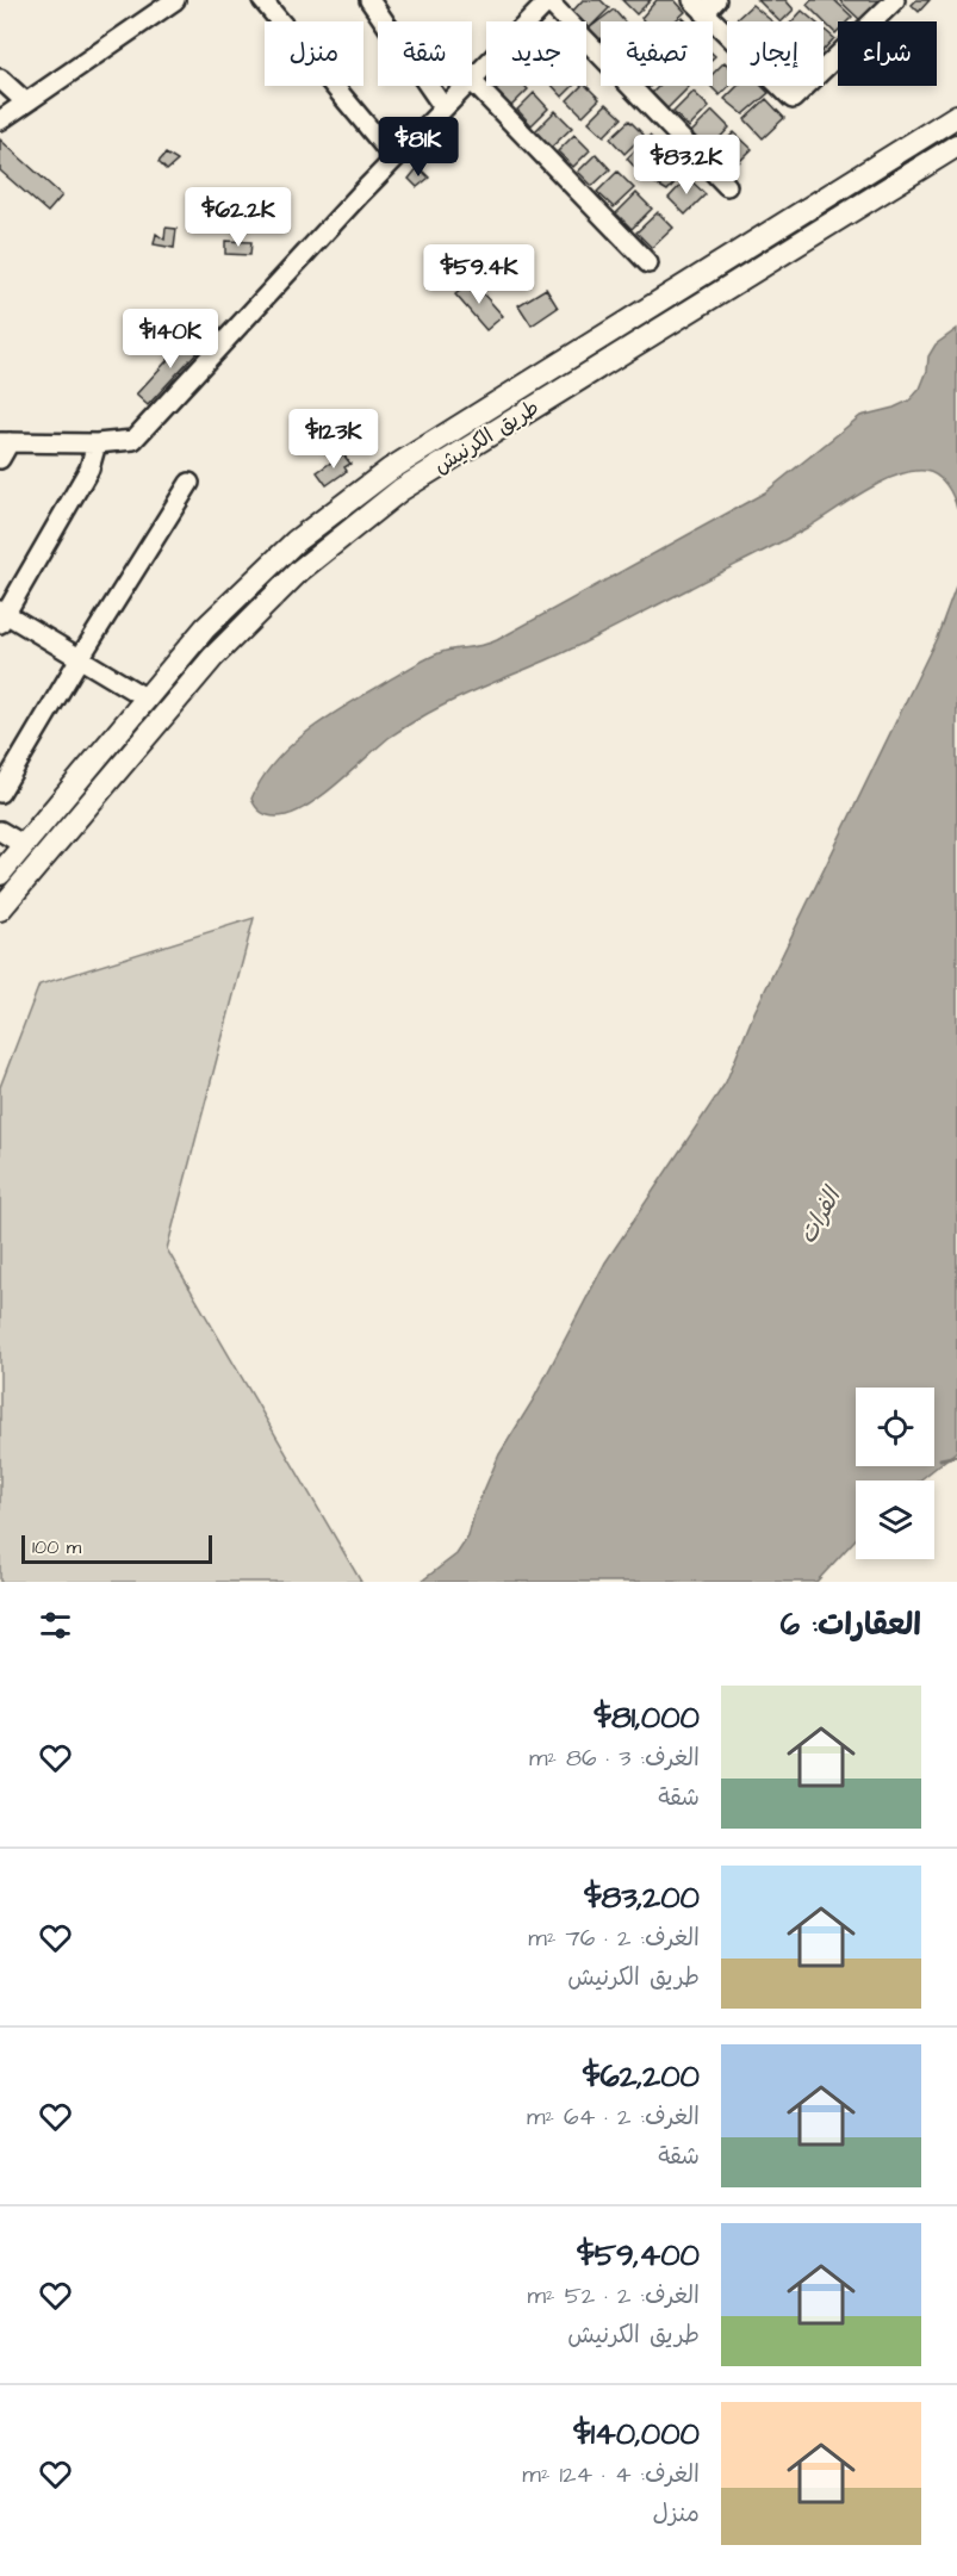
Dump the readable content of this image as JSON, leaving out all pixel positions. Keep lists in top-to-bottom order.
{
  "streets": {
    "main road": ["طريق الكرنيش"]
  },
  "water": ["الفرات"],
  "scale_bar": "100 m",
  "page": {
    "chip": [
      "شراء",
      "إيجار",
      "تصفية",
      "جديد",
      "شقة",
      "منزل"
    ],
    "price": [
      "$81K",
      "$83.2K",
      "$62.2K",
      "$59.4K",
      "$140K",
      "$123K"
    ],
    "scale": "100 m",
    "heading": "العقارات: 6",
    "list": [
      {
        "name": "$81,000",
        "note": "الغرف: 3 · 86 m² · شقة"
      },
      {
        "name": "$83,200",
        "note": "الغرف: 2 · 76 m² · طريق الكرنيش"
      },
      {
        "name": "$62,200",
        "note": "الغرف: 2 · 64 m² · شقة"
      },
      {
        "name": "$59,400",
        "note": "الغرف: 2 · 52 m² · طريق الكرنيش"
      },
      {
        "name": "$140,000",
        "note": "الغرف: 4 · 124 m² · منزل"
      }
    ]
  }
}
